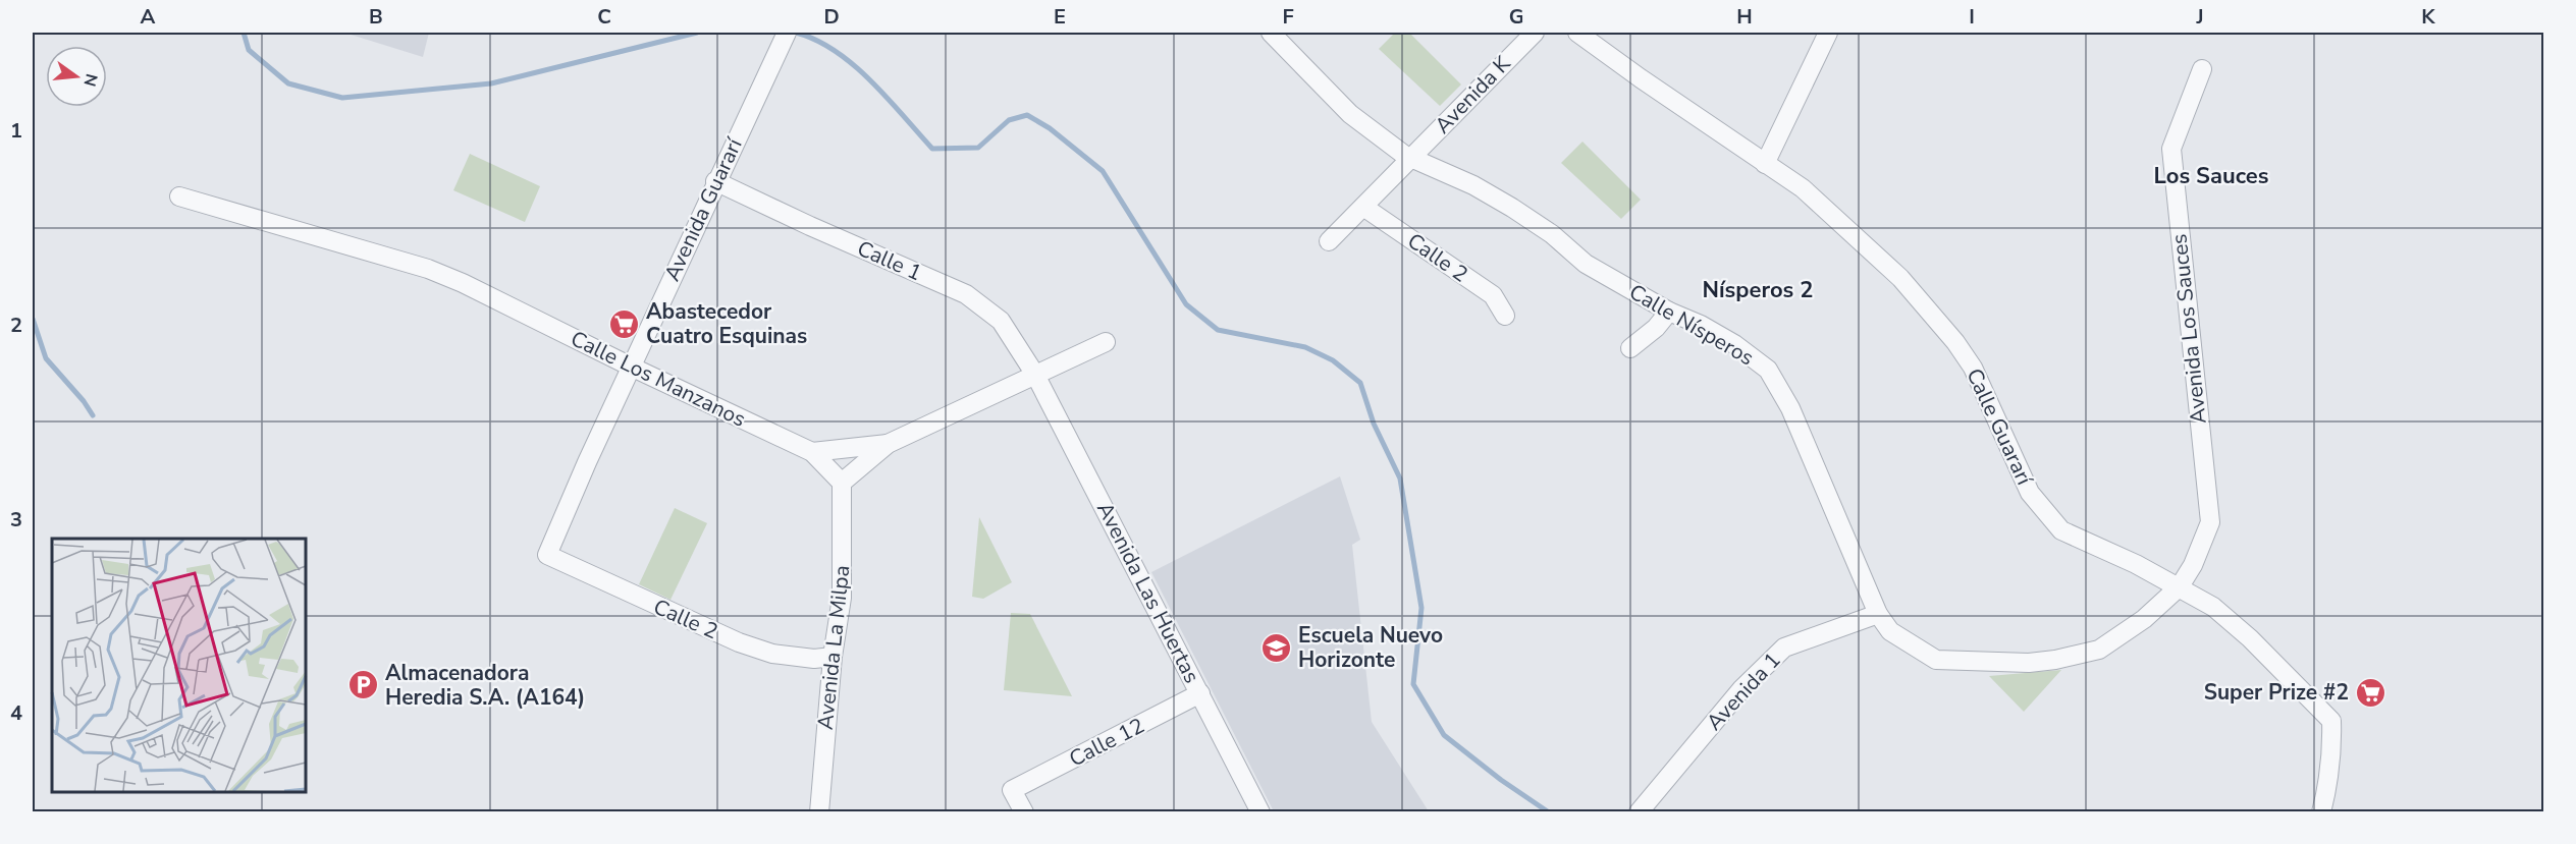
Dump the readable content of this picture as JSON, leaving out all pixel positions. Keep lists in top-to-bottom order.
{
  "streets": {
    "street": [
      "Avenida K",
      "Avenida Guararí",
      "Calle 2",
      "Calle 1",
      "Calle Nísperos",
      "Avenida Los Sauces",
      "Calle Los Manzanos",
      "Calle Guararí",
      "Avenida Las Huertas",
      "Avenida La Milpa",
      "Avenida 1",
      "Calle 12"
    ]
  },
  "crossings": [
    ["Avenida K", "Calle 2"],
    ["Avenida K", "Calle Nísperos"],
    ["Avenida Guararí", "Calle 2"],
    ["Avenida Guararí", "Calle 1"],
    ["Avenida Guararí", "Calle Los Manzanos"],
    ["Calle 2", "Avenida La Milpa"],
    ["Calle 1", "Avenida Las Huertas"],
    ["Calle Nísperos", "Avenida Los Sauces"],
    ["Calle Nísperos", "Calle Guararí"],
    ["Calle Nísperos", "Avenida 1"],
    ["Avenida Los Sauces", "Calle Guararí"],
    ["Calle Los Manzanos", "Avenida La Milpa"],
    ["Avenida Las Huertas", "Calle 12"]
  ],
  "districts": ["Los Sauces", "Nísperos 2"],
  "places": {
    "supermarket": ["Abastecedor Cuatro Esquinas", "Super Prize #2"],
    "school or university": ["Escuela Nuevo Horizonte"],
    "parking": ["Almacenadora Heredia S.A. (A164)"]
  },
  "north": "right",
  "grid": {
    "columns": [
      "A",
      "B",
      "C",
      "D",
      "E",
      "F",
      "G",
      "H",
      "I",
      "J",
      "K"
    ],
    "rows": [
      "1",
      "2",
      "3",
      "4"
    ]
  }
}
